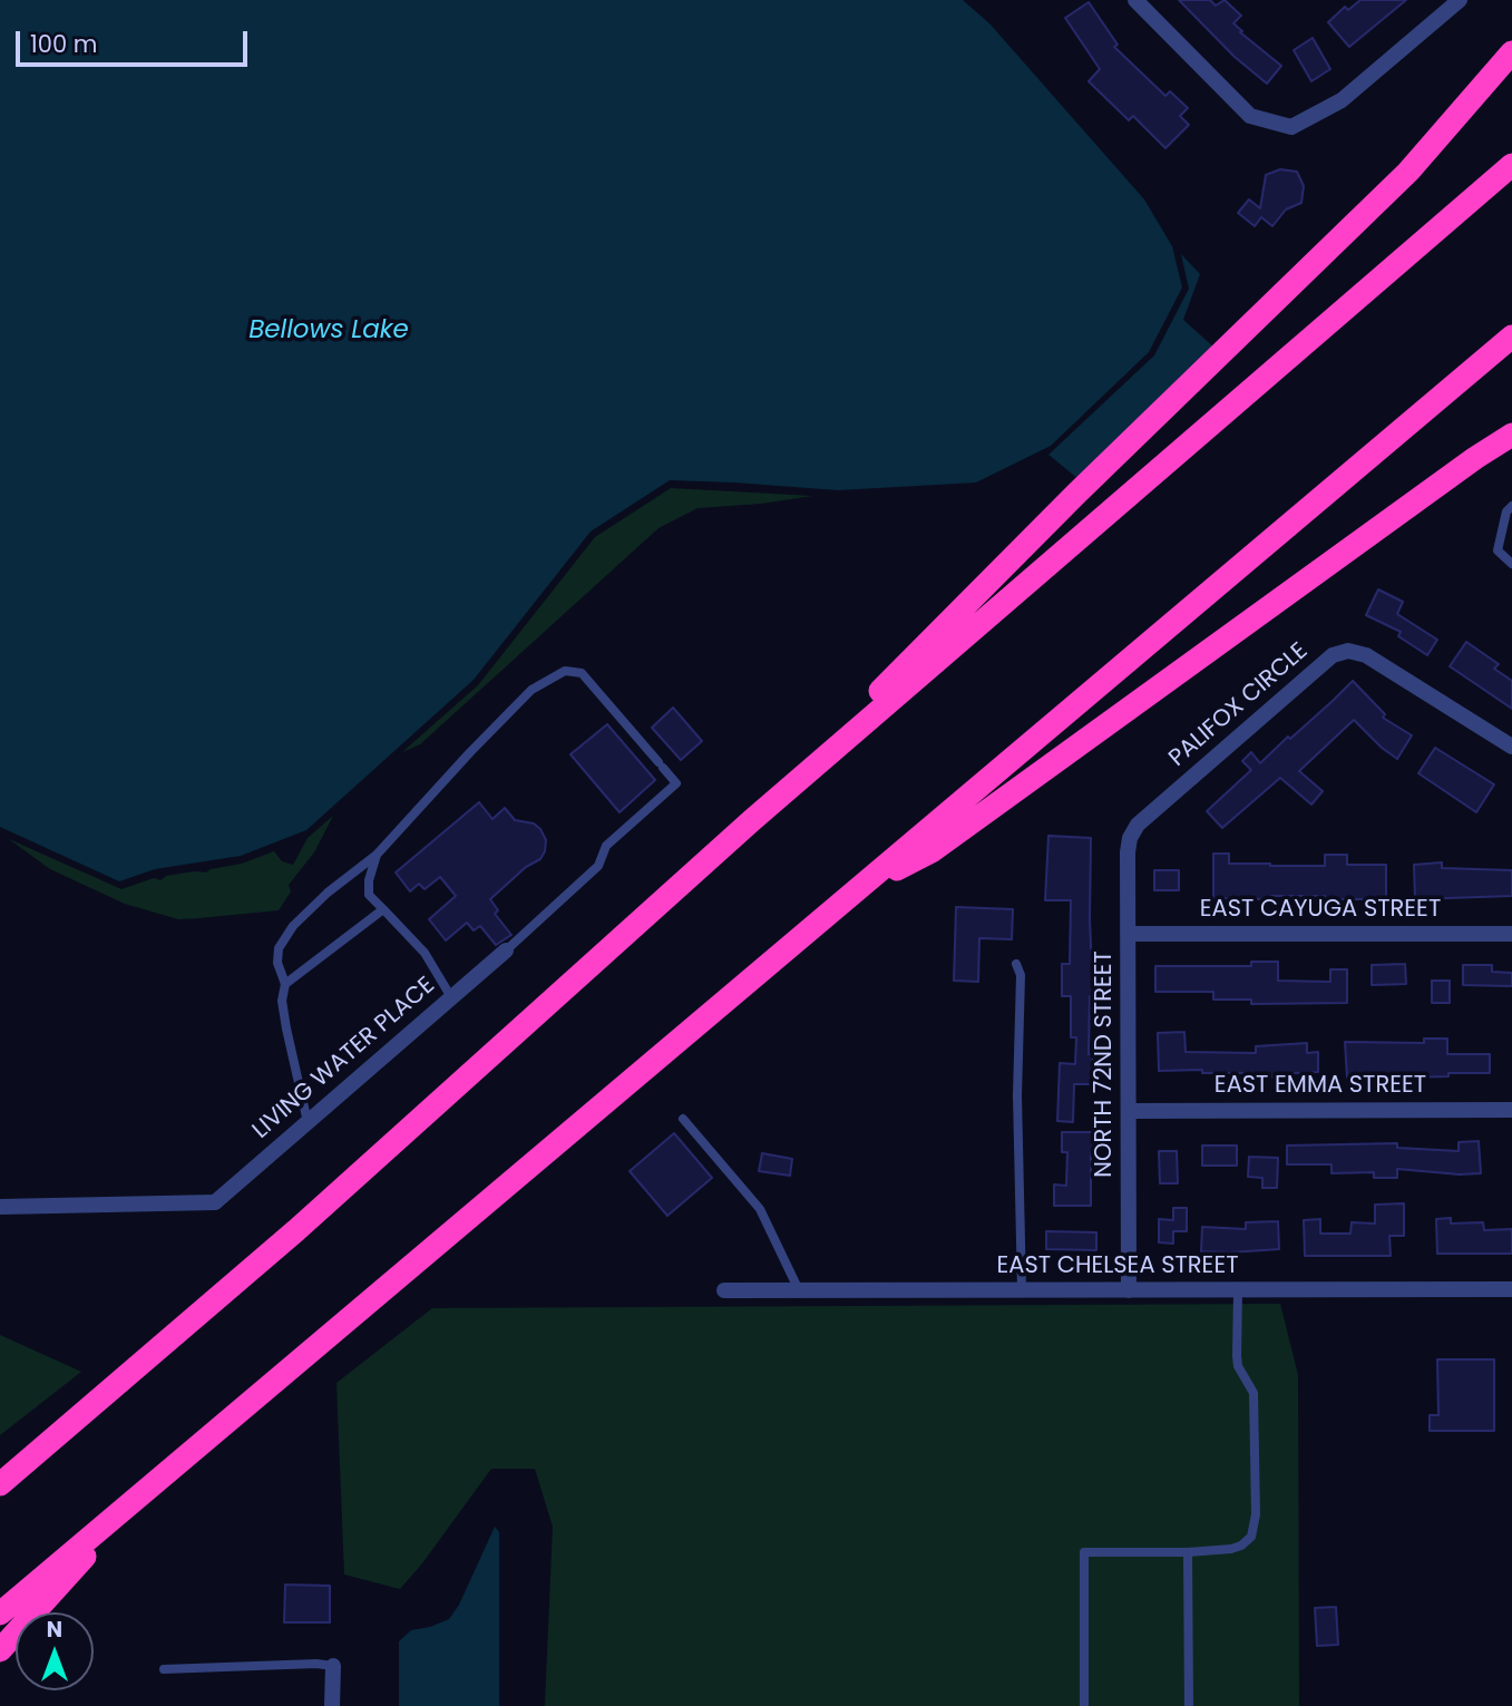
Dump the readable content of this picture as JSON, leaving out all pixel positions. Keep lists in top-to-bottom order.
{
  "streets": {
    "street": [
      "PALIFOX CIRCLE",
      "EAST CAYUGA STREET",
      "LIVING WATER PLACE",
      "NORTH 72ND STREET",
      "EAST EMMA STREET",
      "EAST CHELSEA STREET"
    ]
  },
  "crossings": [
    ["PALIFOX CIRCLE", "NORTH 72ND STREET"],
    ["EAST CAYUGA STREET", "NORTH 72ND STREET"],
    ["NORTH 72ND STREET", "EAST EMMA STREET"],
    ["NORTH 72ND STREET", "EAST CHELSEA STREET"]
  ],
  "water": ["Bellows Lake"],
  "scale_bar": "100 m",
  "north": "top"
}
